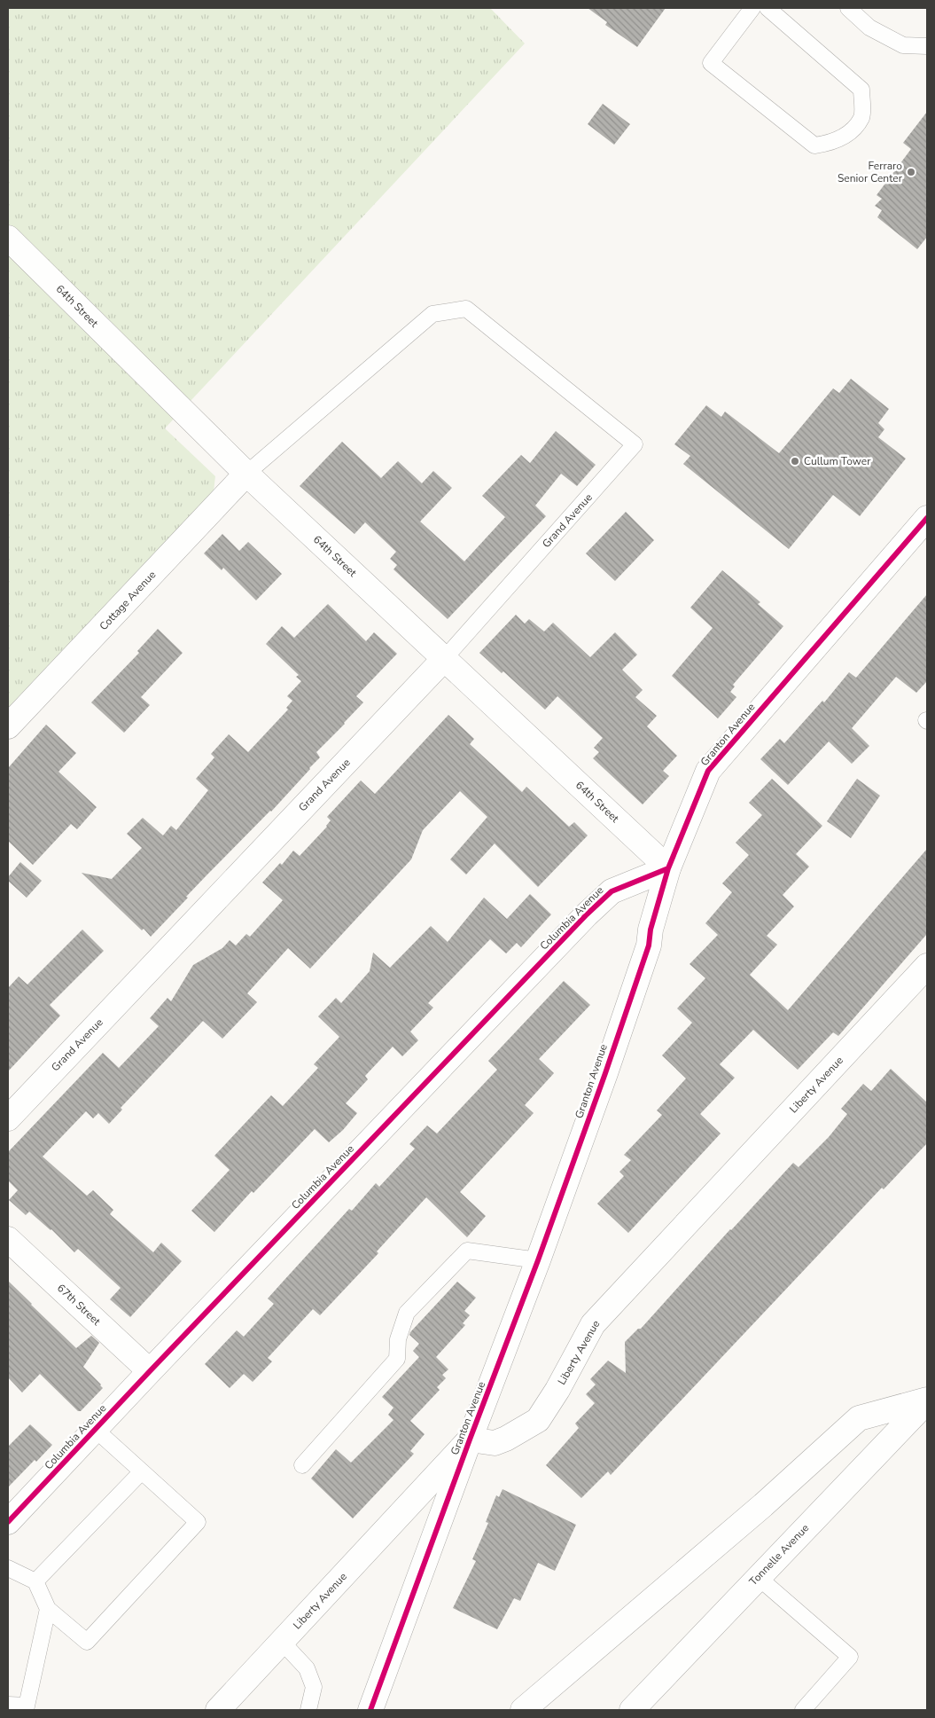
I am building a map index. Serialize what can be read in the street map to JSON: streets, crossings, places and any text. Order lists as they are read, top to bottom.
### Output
{
  "streets": {
    "street": [
      "64th Street",
      "Grand Avenue",
      "Cottage Avenue",
      "Granton Avenue",
      "Columbia Avenue",
      "Liberty Avenue",
      "67th Street",
      "Tonnelle Avenue"
    ]
  },
  "crossings": [
    ["64th Street", "Grand Avenue"],
    ["64th Street", "Cottage Avenue"],
    ["64th Street", "Granton Avenue"],
    ["64th Street", "Columbia Avenue"],
    ["Grand Avenue", "Cottage Avenue"],
    ["Granton Avenue", "Columbia Avenue"],
    ["Granton Avenue", "Liberty Avenue"],
    ["Columbia Avenue", "67th Street"]
  ],
  "places": ["Ferraro Senior Center", "Cullum Tower"]
}
